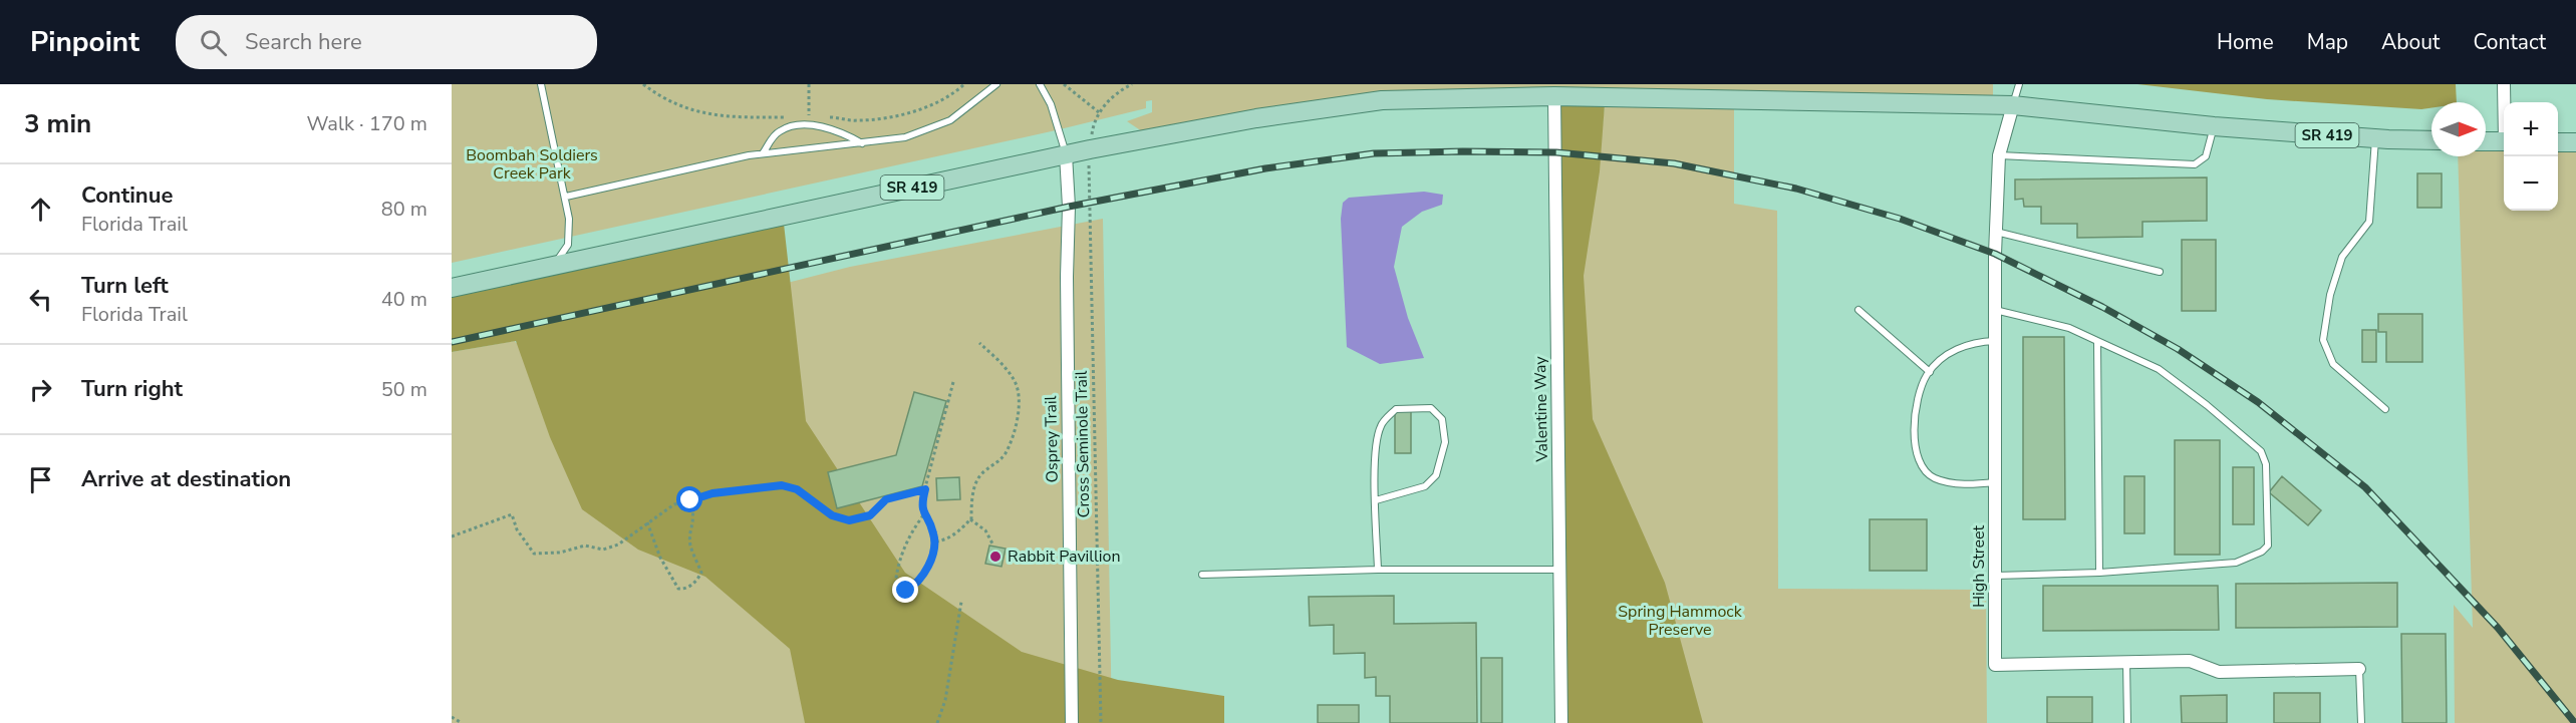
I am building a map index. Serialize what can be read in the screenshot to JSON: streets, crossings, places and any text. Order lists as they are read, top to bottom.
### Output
{
  "streets": {
    "main road": ["SR 419"],
    "street": ["Valentine Way", "Osprey Trail", "High Street"],
    "path": ["Cross Seminole Trail"]
  },
  "crossings": [
    ["SR 419", "Valentine Way"],
    ["SR 419", "Osprey Trail"],
    ["SR 419", "High Street"]
  ],
  "parks": ["Boombah Soldiers Creek Park", "Spring Hammock Preserve"],
  "places": ["Rabbit Pavillion"],
  "north": "right",
  "page": {
    "header": "Pinpoint",
    "search": "Search here",
    "nav": [
      "Home",
      "Map",
      "About",
      "Contact"
    ],
    "heading": ["3 min", "Walk · 170 m"],
    "map_buttons": ["+", "−"],
    "list": [
      ["Continue", "Florida Trail", "80 m"],
      ["Turn left", "Florida Trail", "40 m"],
      ["Turn right", "50 m"],
      "Arrive at destination"
    ]
  }
}
